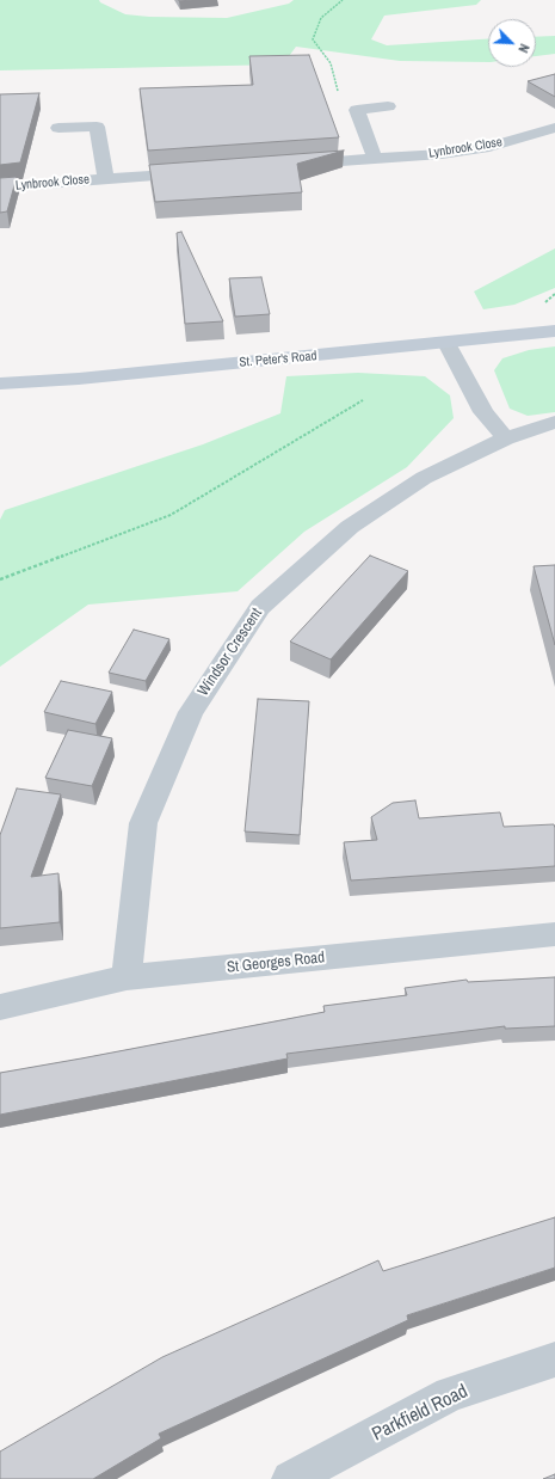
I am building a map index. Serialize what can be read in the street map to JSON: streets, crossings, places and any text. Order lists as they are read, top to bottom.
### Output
{
  "streets": {
    "street": [
      "Lynbrook Close",
      "St. Peter's Road",
      "Windsor Crescent",
      "St Georges Road",
      "Parkfield Road"
    ]
  },
  "crossings": [
    ["Windsor Crescent", "St Georges Road"]
  ],
  "north": "bottom right"
}
